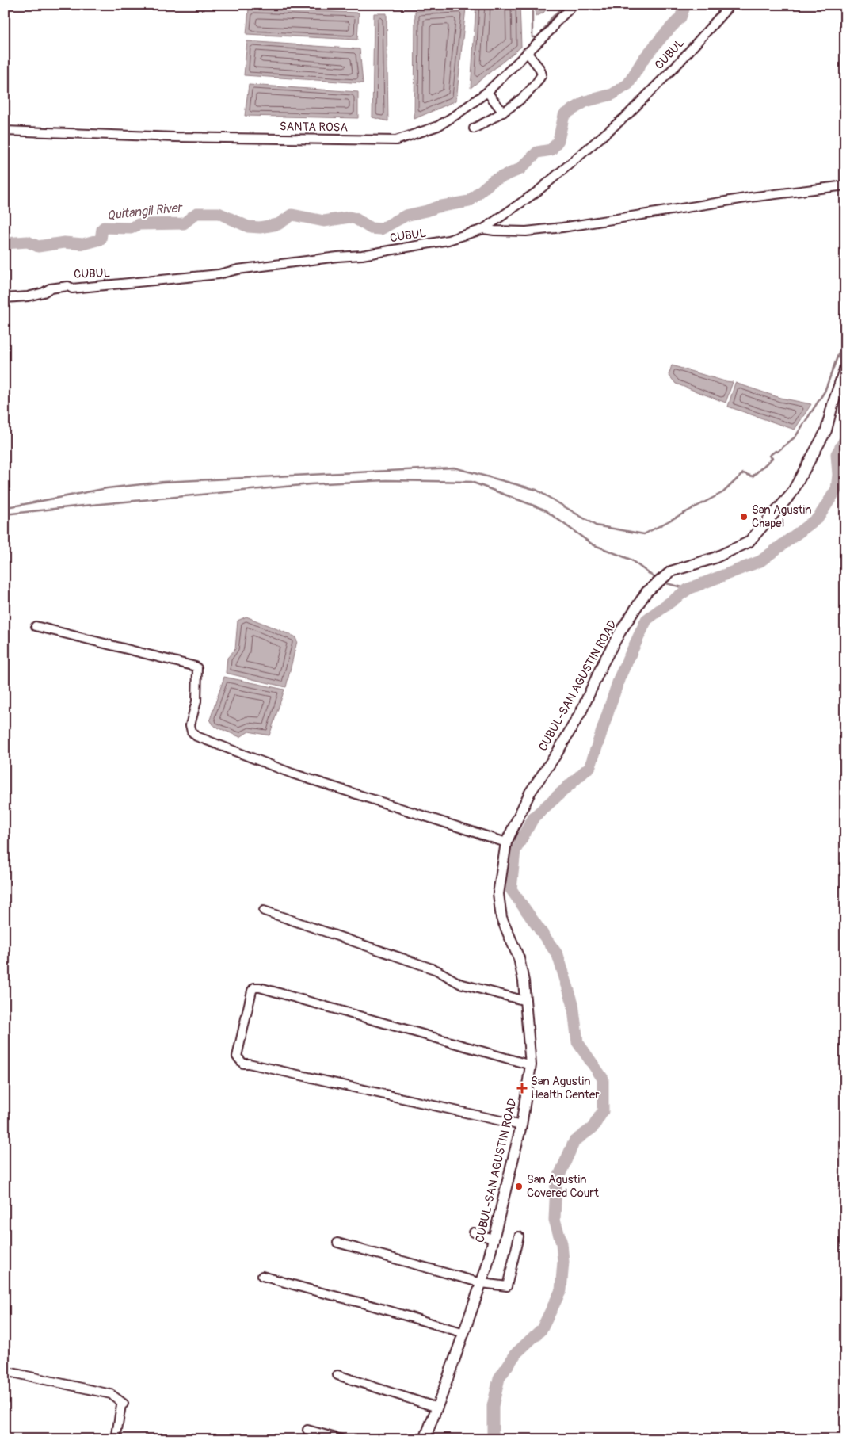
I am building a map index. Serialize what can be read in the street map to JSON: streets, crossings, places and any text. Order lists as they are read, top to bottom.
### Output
{
  "streets": {
    "street": ["CUBUL", "SANTA ROSA", "CUBUL-SAN AGUSTIN ROAD"]
  },
  "water": ["Quitangil River"],
  "places": {
    "other": ["San Agustin Chapel", "San Agustin Covered Court"],
    "health": ["San Agustin Health Center"]
  }
}
